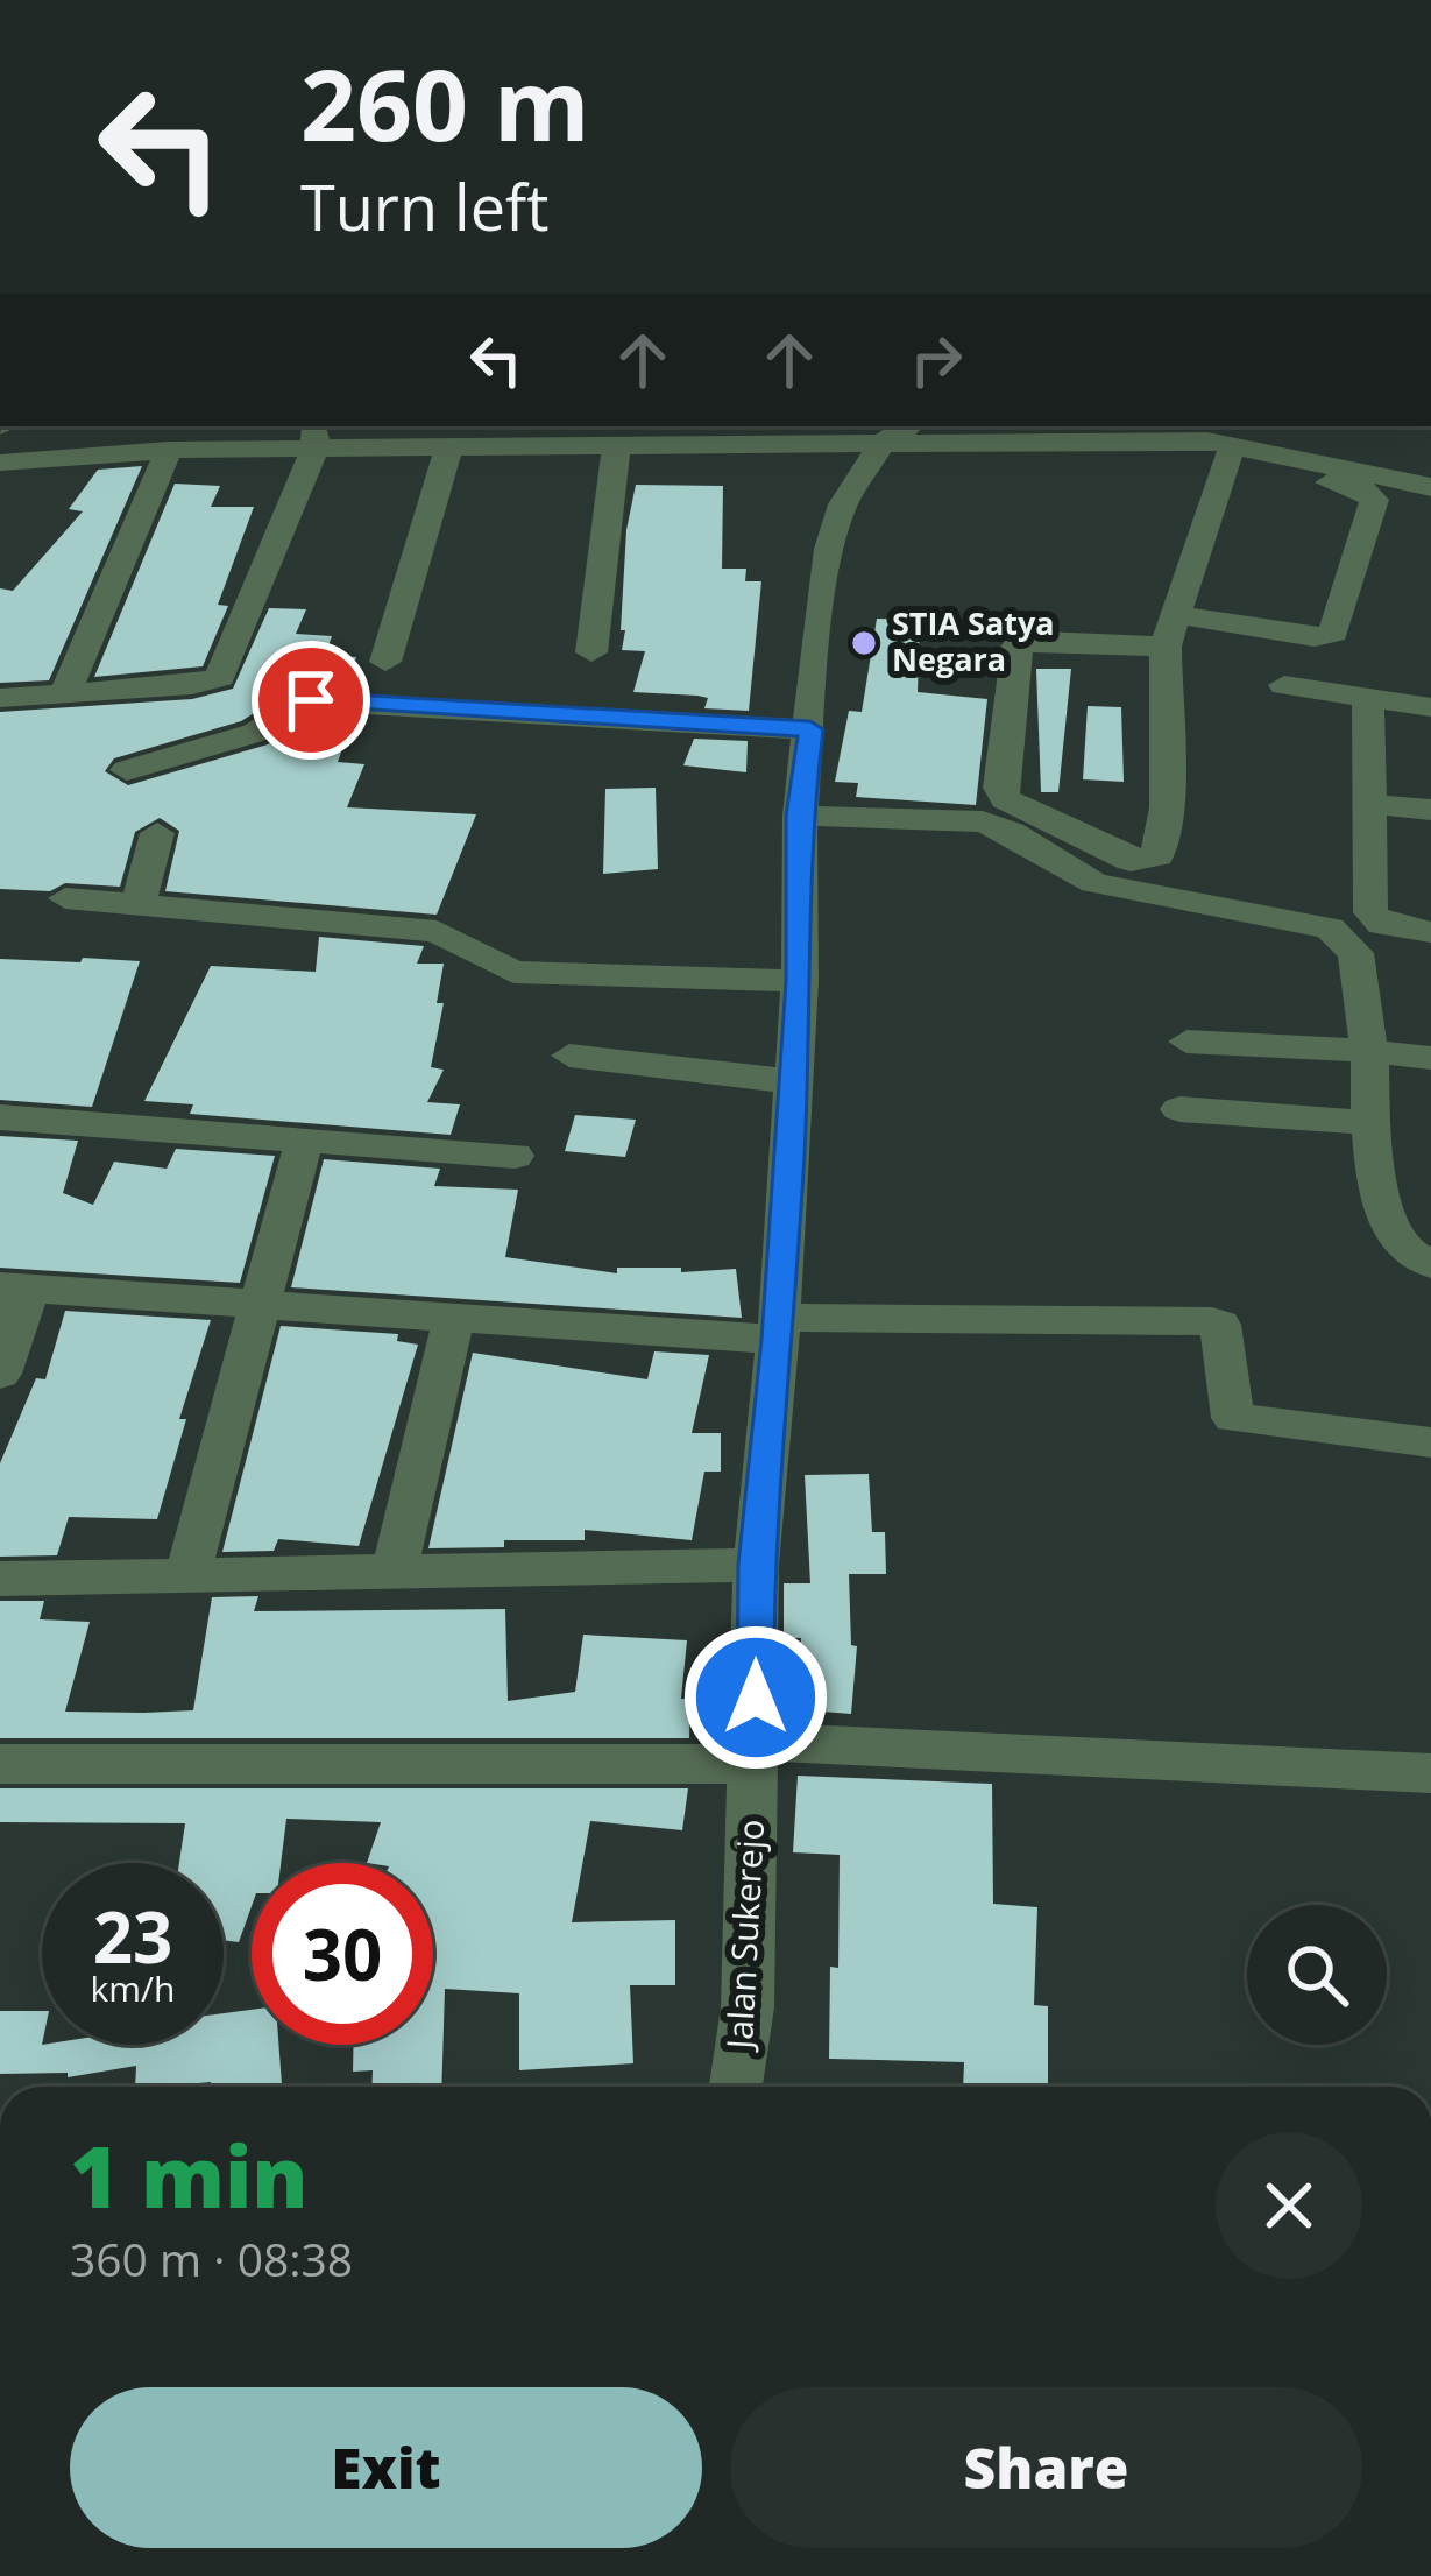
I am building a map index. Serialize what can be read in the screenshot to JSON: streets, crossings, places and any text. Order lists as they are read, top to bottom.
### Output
{
  "streets": {
    "street": ["Jalan Sukerejo"]
  },
  "places": ["STIA Satya Negara"],
  "page": {
    "turn": ["260 m", "Turn left"],
    "speed": "23 km/h",
    "limit": "30",
    "heading": ["1 min", "360 m · 08:38"],
    "buttons": ["Exit", "Share"]
  }
}
